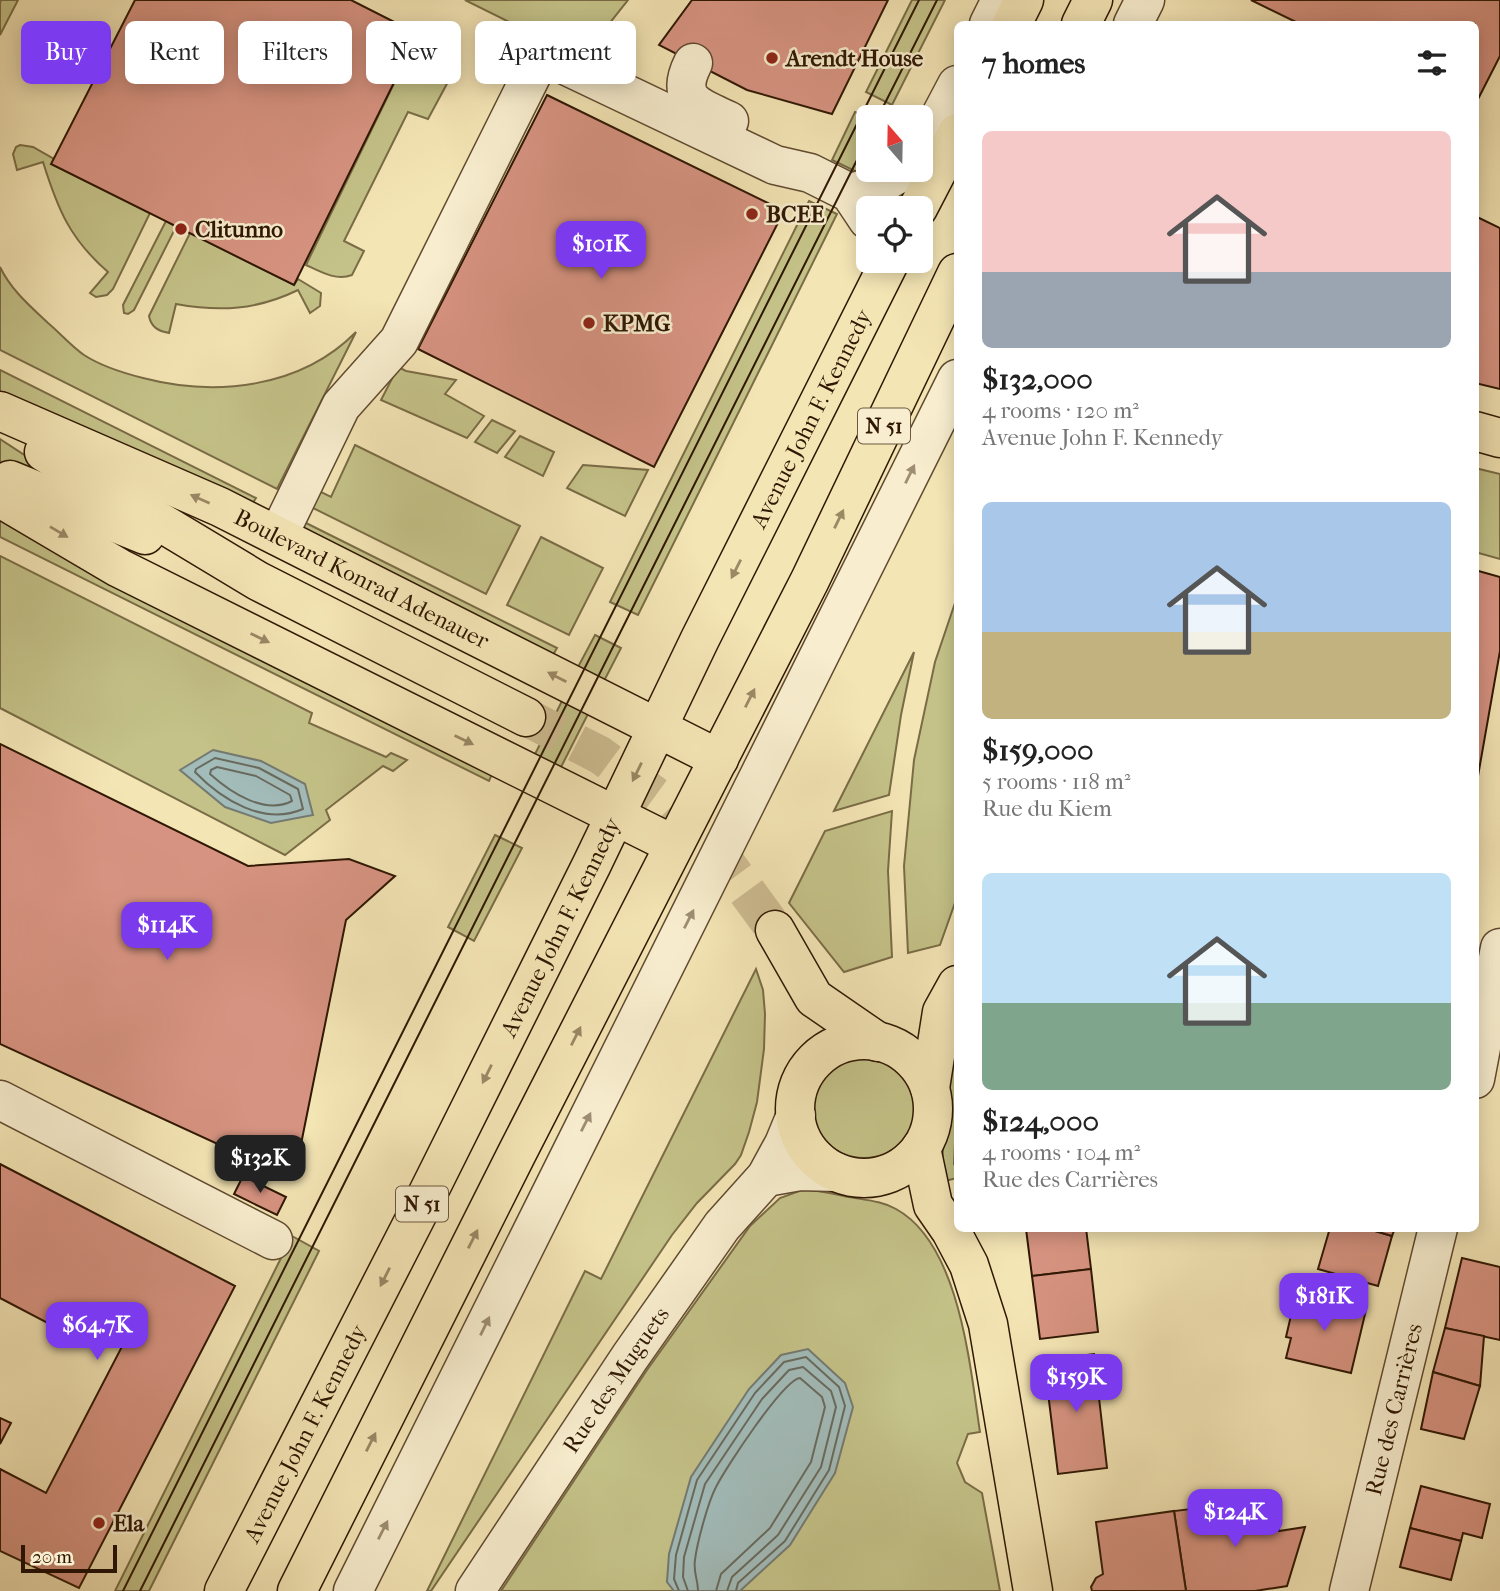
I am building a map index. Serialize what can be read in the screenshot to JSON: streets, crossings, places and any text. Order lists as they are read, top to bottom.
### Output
{
  "streets": {
    "main road": ["Avenue John F. Kennedy", "N 51", "Boulevard Konrad Adenauer"],
    "street": ["Rue des Muguets", "Rue des Carrières"]
  },
  "crossings": [
    ["Avenue John F. Kennedy", "Boulevard Konrad Adenauer"],
    ["N 51", "Boulevard Konrad Adenauer"]
  ],
  "places": [
    "Arendt House",
    "BCEE",
    "Clitunno",
    "KPMG",
    "Ela"
  ],
  "scale_bar": "20 m",
  "north": "top",
  "page": {
    "chip": [
      "Buy",
      "Rent",
      "Filters",
      "New",
      "Apartment"
    ],
    "heading": "7 homes",
    "list": [
      {
        "name": "$132,000",
        "note": "4 rooms · 120 m² · Avenue John F. Kennedy"
      },
      {
        "name": "$159,000",
        "note": "5 rooms · 118 m² · Rue du Kiem"
      },
      {
        "name": "$124,000",
        "note": "4 rooms · 104 m² · Rue des Carrières"
      }
    ],
    "price": [
      "$101K",
      "$114K",
      "$132K",
      "$181K",
      "$64.7K",
      "$159K",
      "$124K"
    ],
    "scale": "20 m"
  }
}
